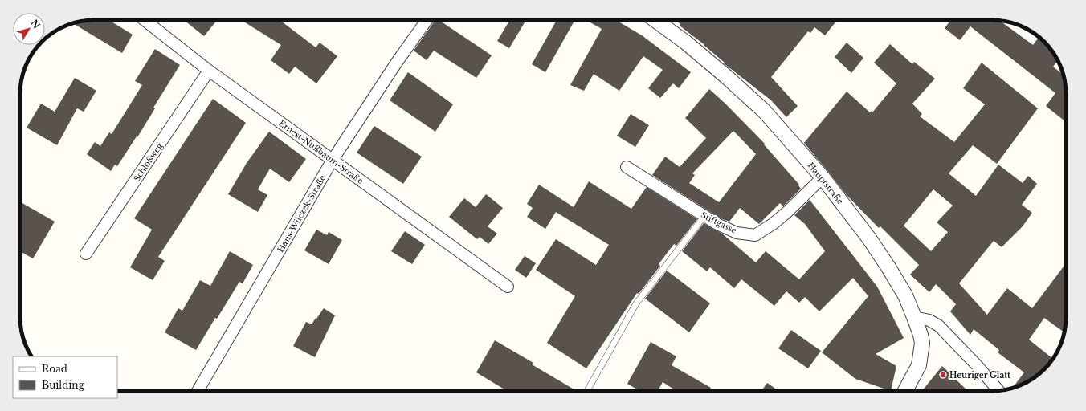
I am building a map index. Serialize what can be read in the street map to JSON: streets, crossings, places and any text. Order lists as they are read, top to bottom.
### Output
{
  "streets": {
    "street": [
      "Ernest-Nußbaum-Straße",
      "Schloßweg",
      "Hauptstraße",
      "Hans-Wilczek-Straße",
      "Stiftgasse"
    ]
  },
  "crossings": [
    ["Ernest-Nußbaum-Straße", "Schloßweg"],
    ["Ernest-Nußbaum-Straße", "Hans-Wilczek-Straße"],
    ["Hauptstraße", "Stiftgasse"]
  ],
  "places": ["Heuriger Glatt"],
  "legend": ["Road", "Building"],
  "north": "top right"
}
